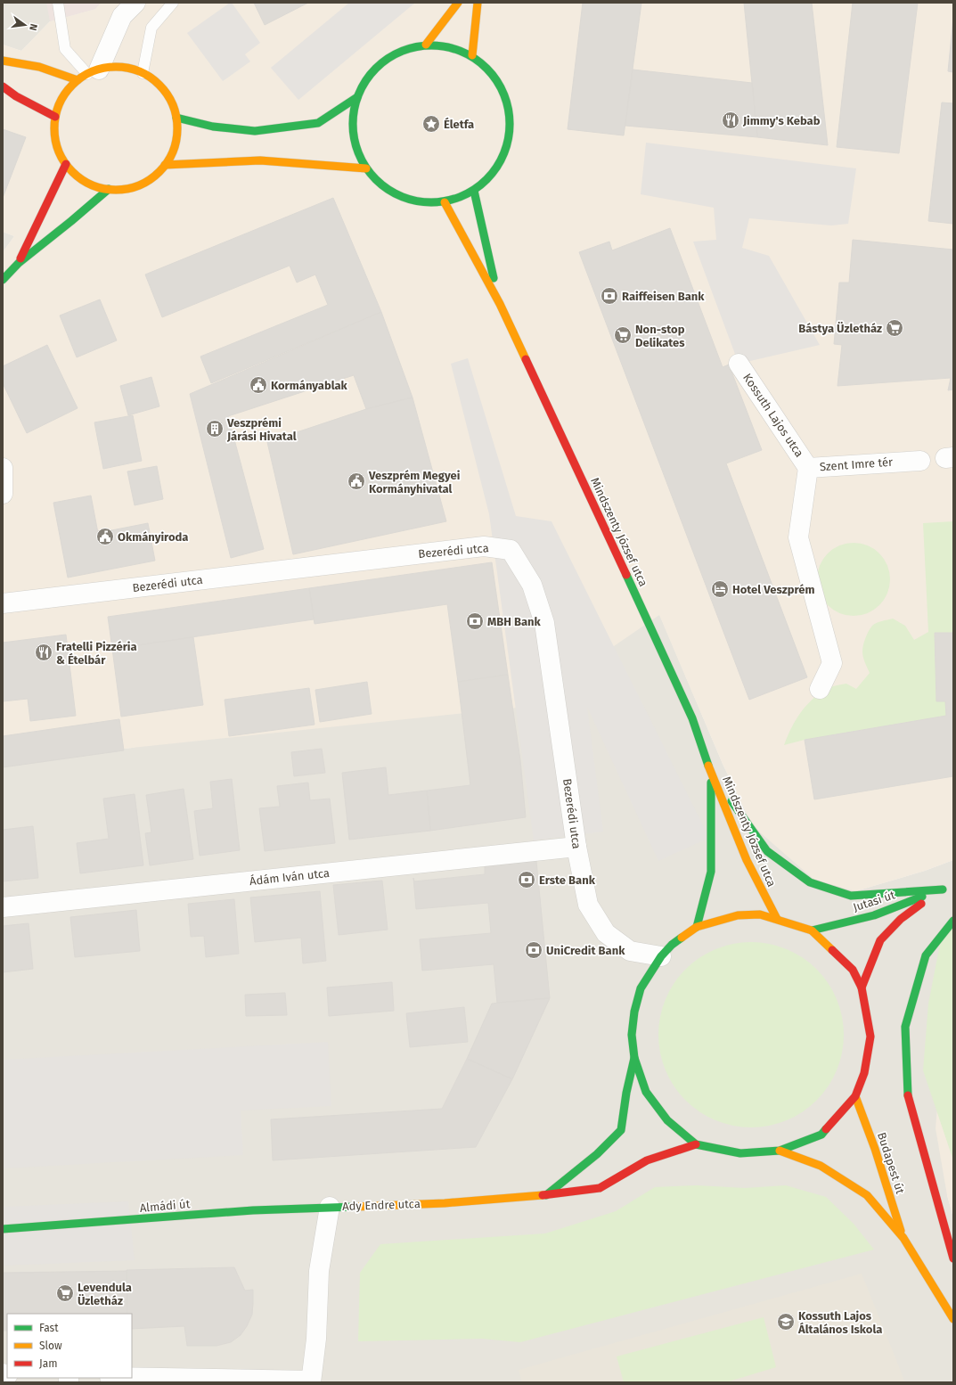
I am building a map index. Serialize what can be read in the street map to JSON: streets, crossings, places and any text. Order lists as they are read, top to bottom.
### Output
{
  "streets": {
    "main road": [
      "Mindszenty József utca",
      "Jutasi út",
      "Budapest út",
      "Ady Endre utca",
      "Almádi út"
    ],
    "street": [
      "Kossuth Lajos utca",
      "Szent Imre tér",
      "Bezerédi utca",
      "Ádám Iván utca"
    ]
  },
  "crossings": [
    ["Kossuth Lajos utca", "Szent Imre tér"],
    ["Mindszenty József utca", "Budapest út"],
    ["Bezerédi utca", "Ádám Iván utca"],
    ["Bezerédi utca", "Budapest út"],
    ["Jutasi út", "Budapest út"],
    ["Budapest út", "Ady Endre utca"],
    ["Ady Endre utca", "Almádi út"]
  ],
  "places": {
    "restaurant": ["Jimmy's Kebab", "Fratelli Pizzéria & Ételbár"],
    "place": ["Életfa"],
    "bank": [
      "Raiffeisen Bank",
      "MBH Bank",
      "Erste Bank",
      "UniCredit Bank"
    ],
    "supermarket": ["Bástya Üzletház", "Non-stop Delikates", "Levendula Üzletház"],
    "public building": ["Kormányablak", "Veszprém Megyei Kormányhivatal", "Okmányiroda"],
    "building": ["Veszprémi Járási Hivatal"],
    "hotel": ["Hotel Veszprém"],
    "school or university": ["Kossuth Lajos Általános Iskola"]
  },
  "legend": ["Fast", "Slow", "Jam"],
  "north": "right"
}
